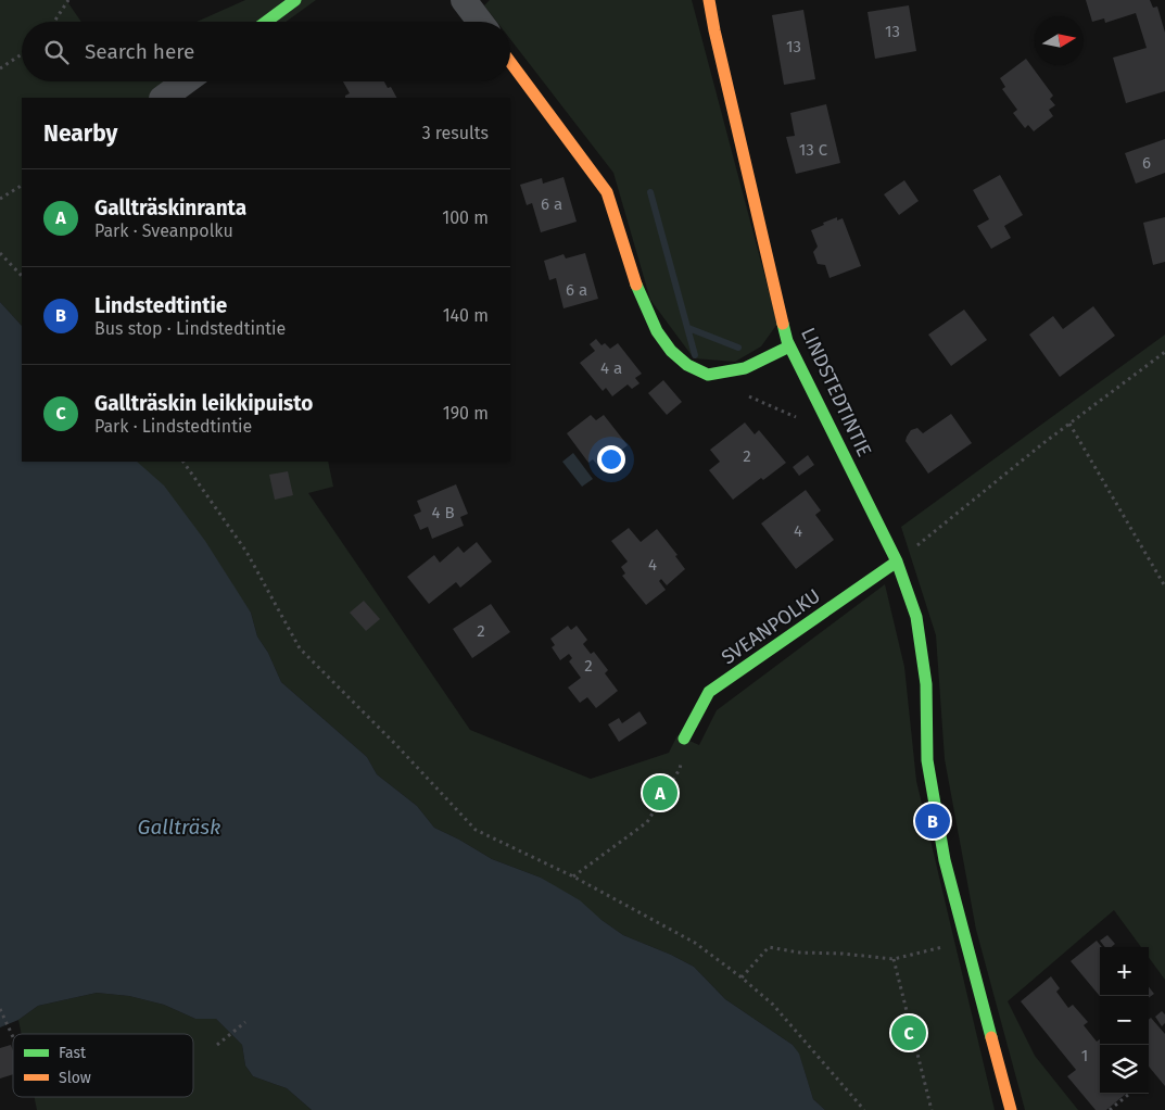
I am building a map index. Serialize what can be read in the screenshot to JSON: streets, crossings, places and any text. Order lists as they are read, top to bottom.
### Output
{
  "streets": {
    "street": ["LINDSTEDTINTIE", "SVEANPOLKU"]
  },
  "crossings": [
    ["LINDSTEDTINTIE", "SVEANPOLKU"]
  ],
  "water": ["Gallträsk"],
  "house_numbers": [
    "13",
    "13",
    "13 C",
    "6",
    "6 a",
    "6 a",
    "4 a",
    "2",
    "4 B",
    "4",
    "4",
    "2",
    "2",
    "1"
  ],
  "legend": ["Fast", "Slow"],
  "north": "right",
  "page": {
    "search": "Search here",
    "heading": ["Nearby", "3 results"],
    "list": [
      {
        "mark": "A",
        "name": "Gallträskinranta",
        "note": "Park · Sveanpolku",
        "value": "100 m"
      },
      {
        "mark": "B",
        "name": "Lindstedtintie",
        "note": "Bus stop · Lindstedtintie",
        "value": "140 m"
      },
      {
        "mark": "C",
        "name": "Gallträskin leikkipuisto",
        "note": "Park · Lindstedtintie",
        "value": "190 m"
      }
    ],
    "pins": ["A", "B", "C"],
    "map_buttons": ["+", "−"]
  }
}
